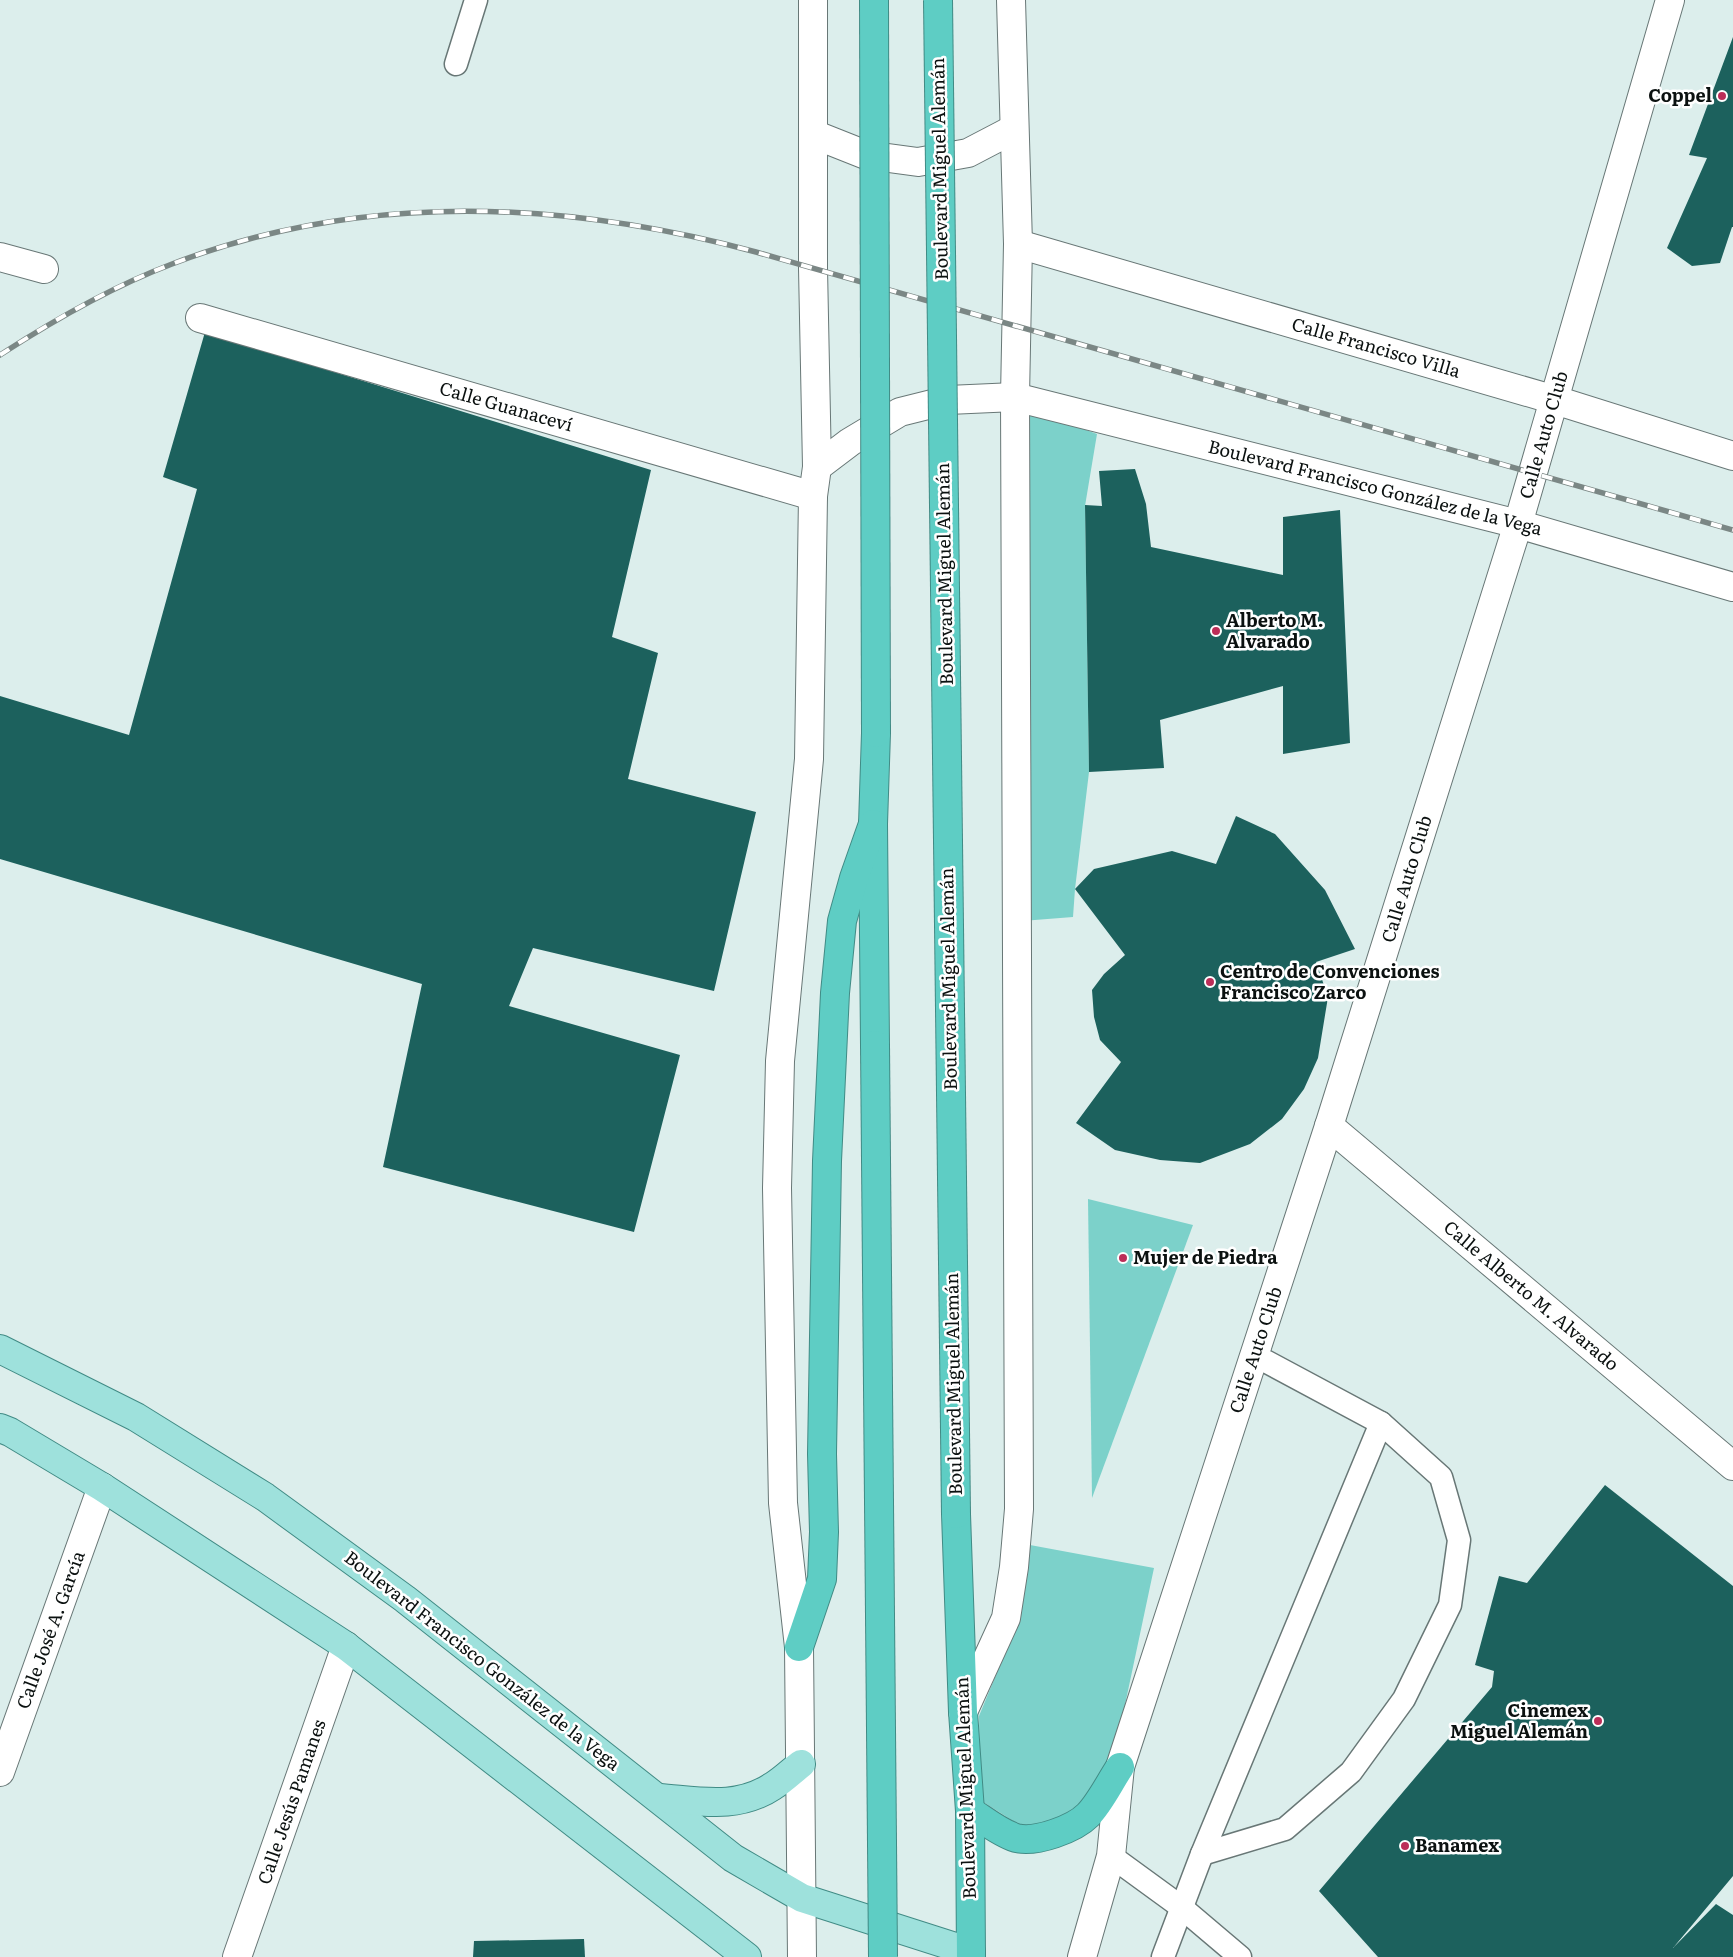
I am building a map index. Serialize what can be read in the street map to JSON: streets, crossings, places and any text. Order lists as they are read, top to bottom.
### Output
{
  "streets": {
    "highway": ["Boulevard Miguel Alemán"],
    "main road": ["Boulevard Francisco González de la Vega"],
    "street": [
      "Calle Francisco Villa",
      "Calle Guanaceví",
      "Calle Auto Club",
      "Calle Alberto M. Alvarado",
      "Calle José A. García",
      "Calle Jesús Pamanes"
    ]
  },
  "crossings": [
    ["Boulevard Miguel Alemán", "Boulevard Francisco González de la Vega"],
    ["Calle Francisco Villa", "Calle Auto Club"],
    ["Calle Auto Club", "Boulevard Francisco González de la Vega"],
    ["Calle Auto Club", "Calle Alberto M. Alvarado"]
  ],
  "places": [
    "Coppel",
    "Alberto M. Alvarado",
    "Centro de Convenciones Francisco Zarco",
    "Mujer de Piedra",
    "Cinemex Miguel Alemán",
    "Banamex"
  ]
}
